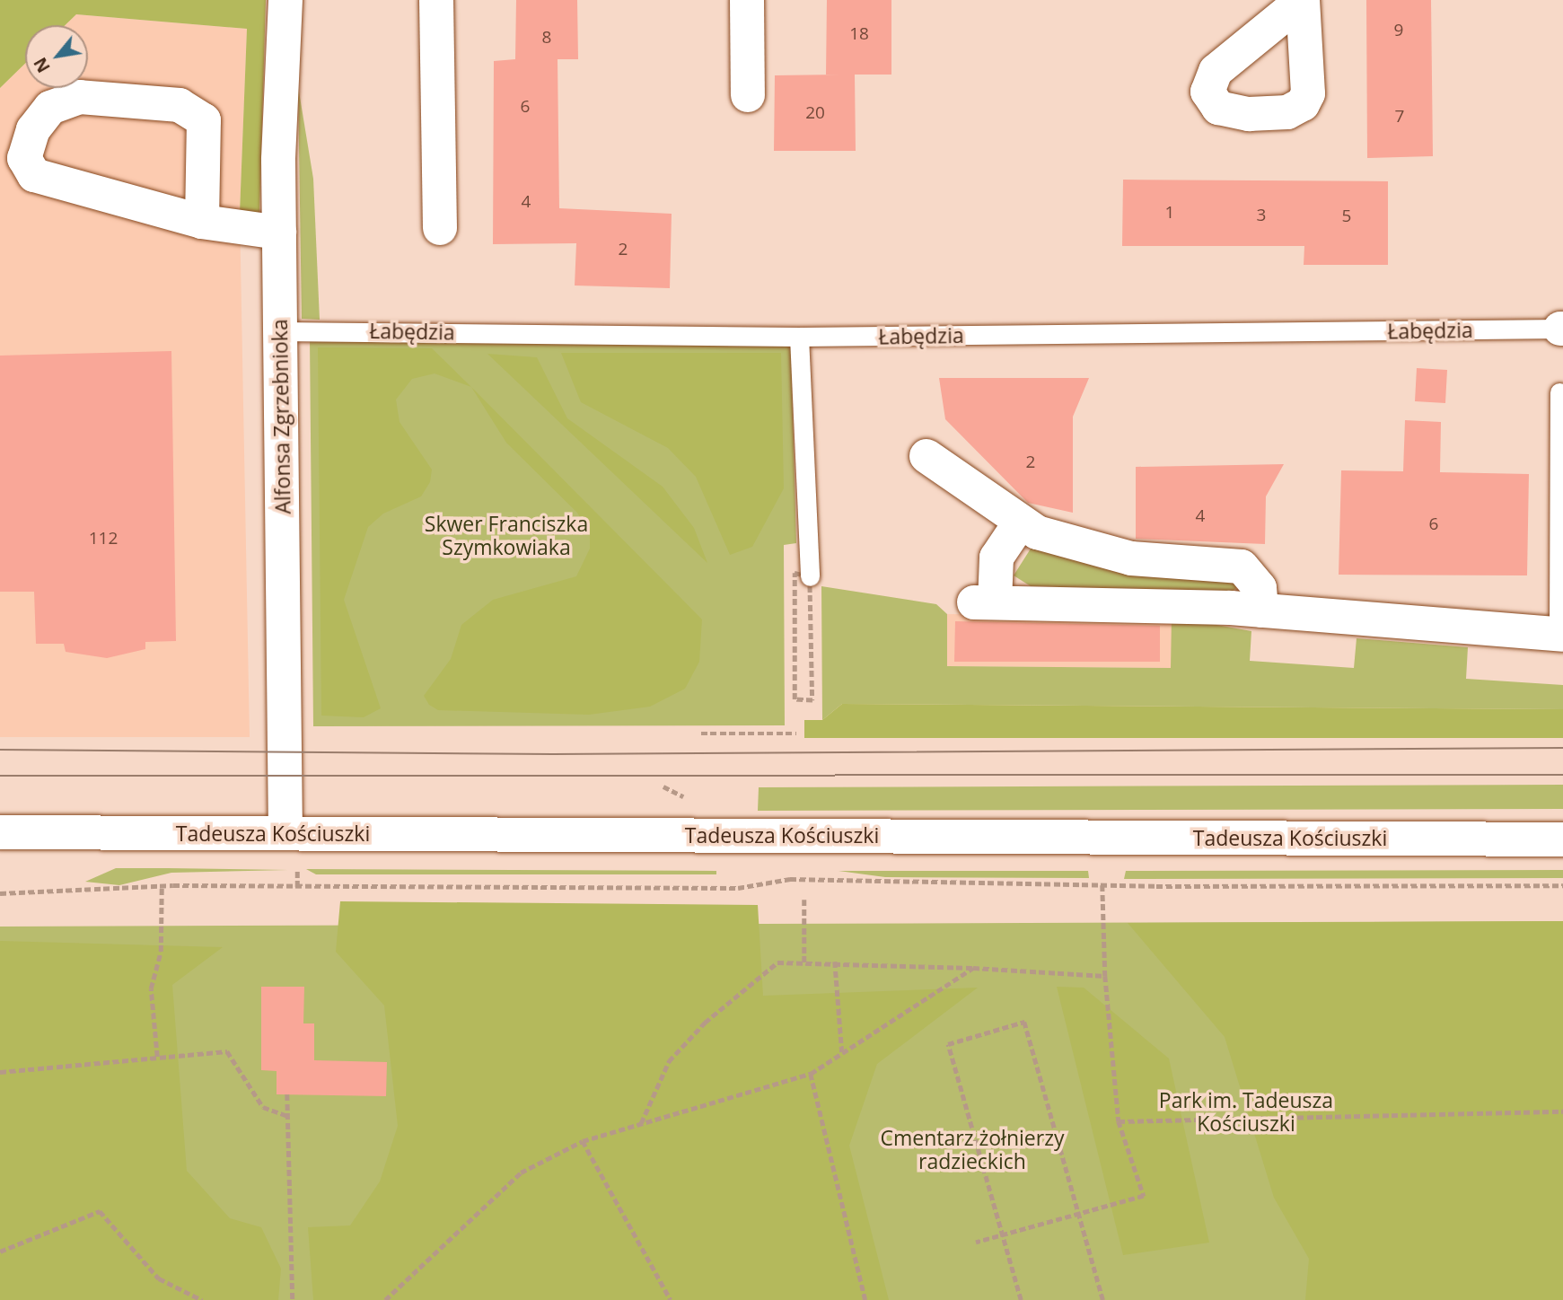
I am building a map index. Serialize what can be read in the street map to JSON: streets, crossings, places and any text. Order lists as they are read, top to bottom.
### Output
{
  "streets": {
    "street": ["Alfonsa Zgrzebnioka", "Tadeusza Kościuszki"],
    "lane": ["Łabędzia"]
  },
  "crossings": [
    ["Łabędzia", "Alfonsa Zgrzebnioka"],
    ["Alfonsa Zgrzebnioka", "Tadeusza Kościuszki"]
  ],
  "parks": ["Skwer Franciszka Szymkowiaka", "Park im. Tadeusza Kościuszki", "Cmentarz żołnierzy radzieckich"],
  "house_numbers": [
    "9",
    "18",
    "8",
    "6",
    "20",
    "7",
    "4",
    "1",
    "3",
    "5",
    "2",
    "2",
    "4",
    "6",
    "112"
  ],
  "north": "bottom left"
}
